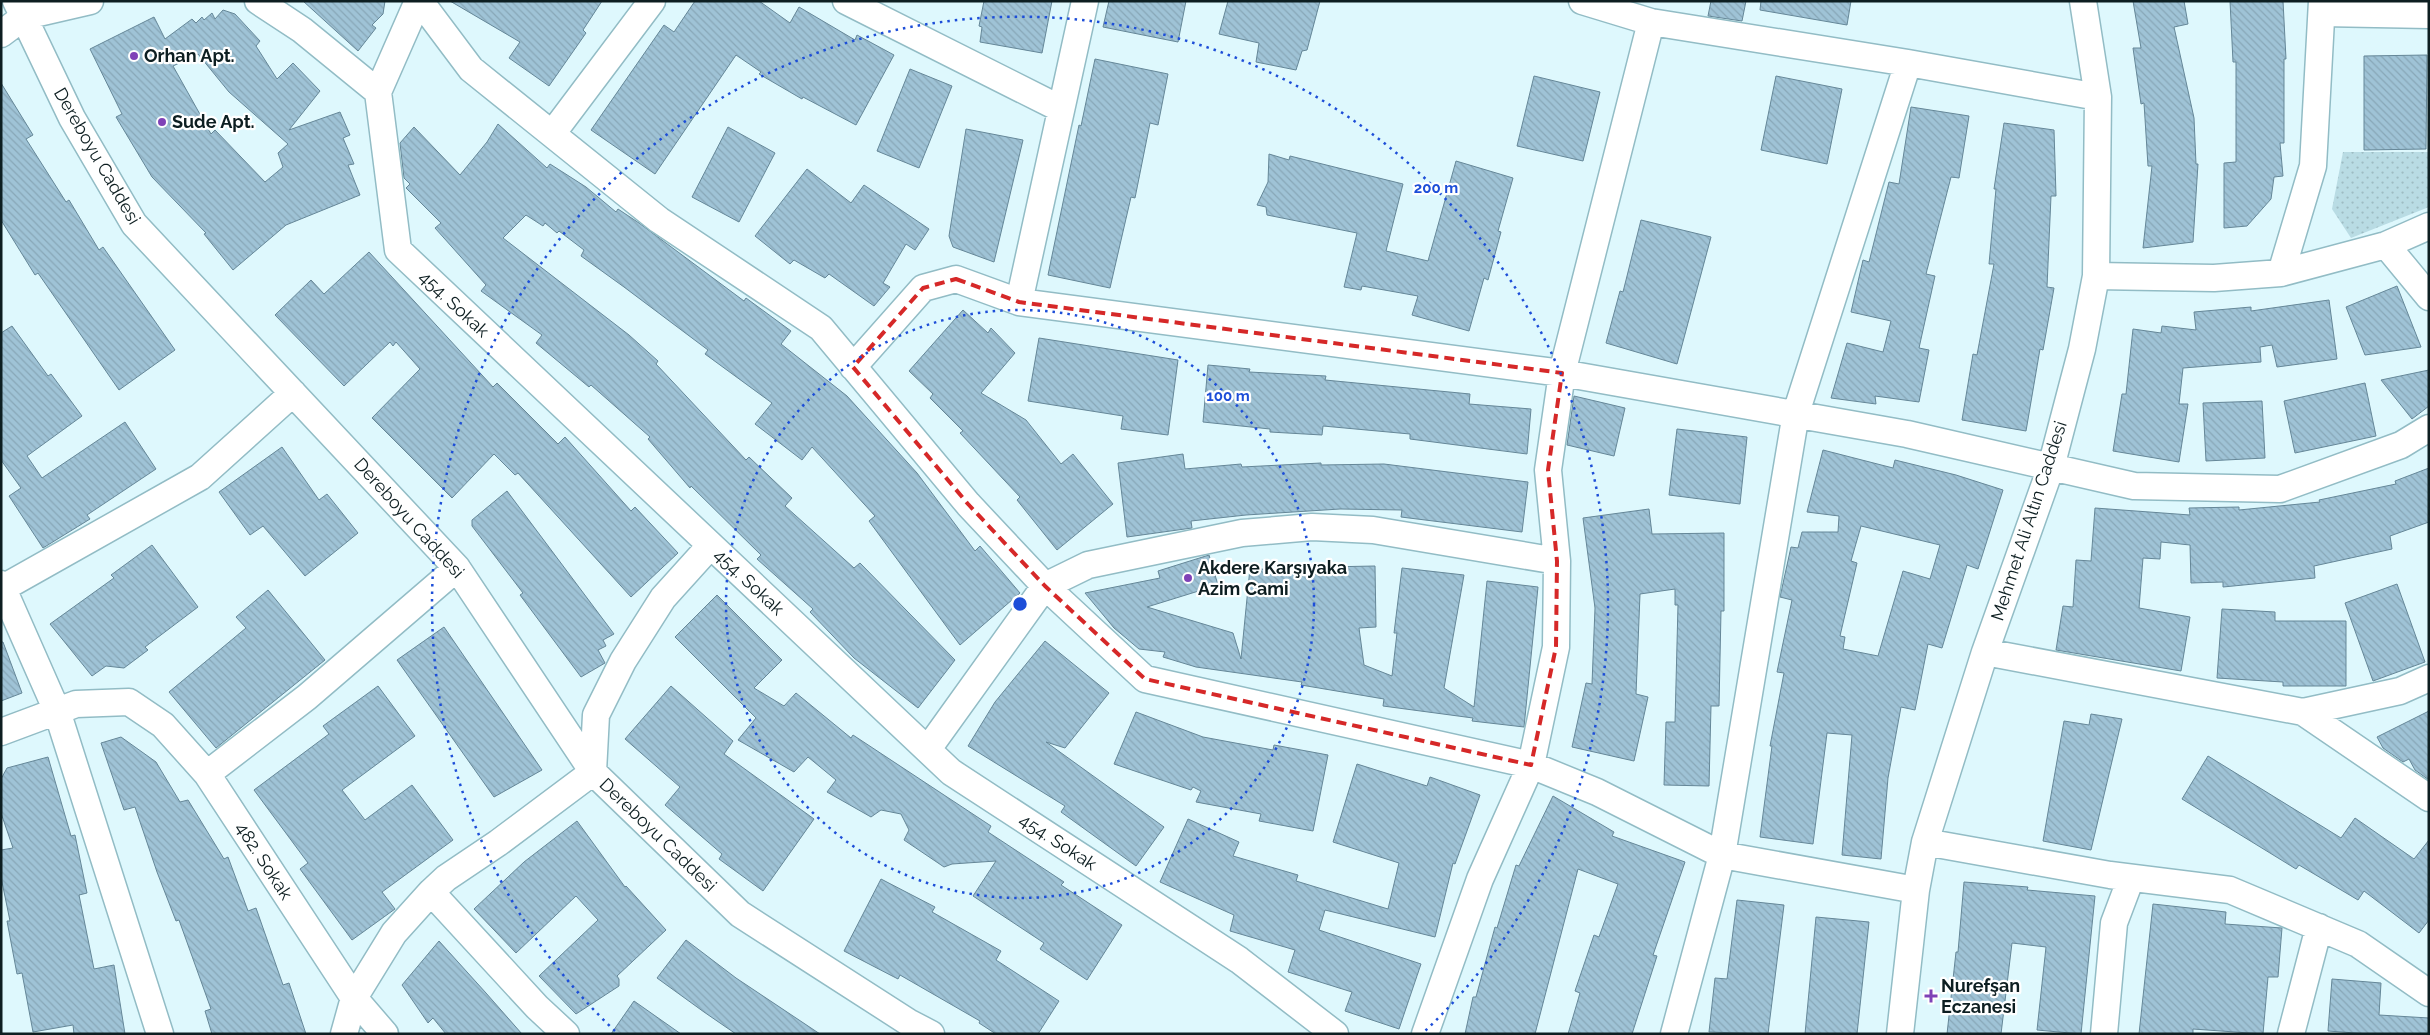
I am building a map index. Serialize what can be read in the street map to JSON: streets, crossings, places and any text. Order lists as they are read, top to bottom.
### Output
{
  "streets": {
    "street": [
      "Dereboyu Caddesi",
      "454. Sokak",
      "Mehmet Ali Altın Caddesi",
      "482. Sokak"
    ]
  },
  "places": {
    "other": ["Orhan Apt.", "Sude Apt.", "Akdere Karşıyaka Azim Cami"],
    "health": ["Nurefşan Eczanesi"]
  },
  "rings": ["200 m", "100 m"]
}
